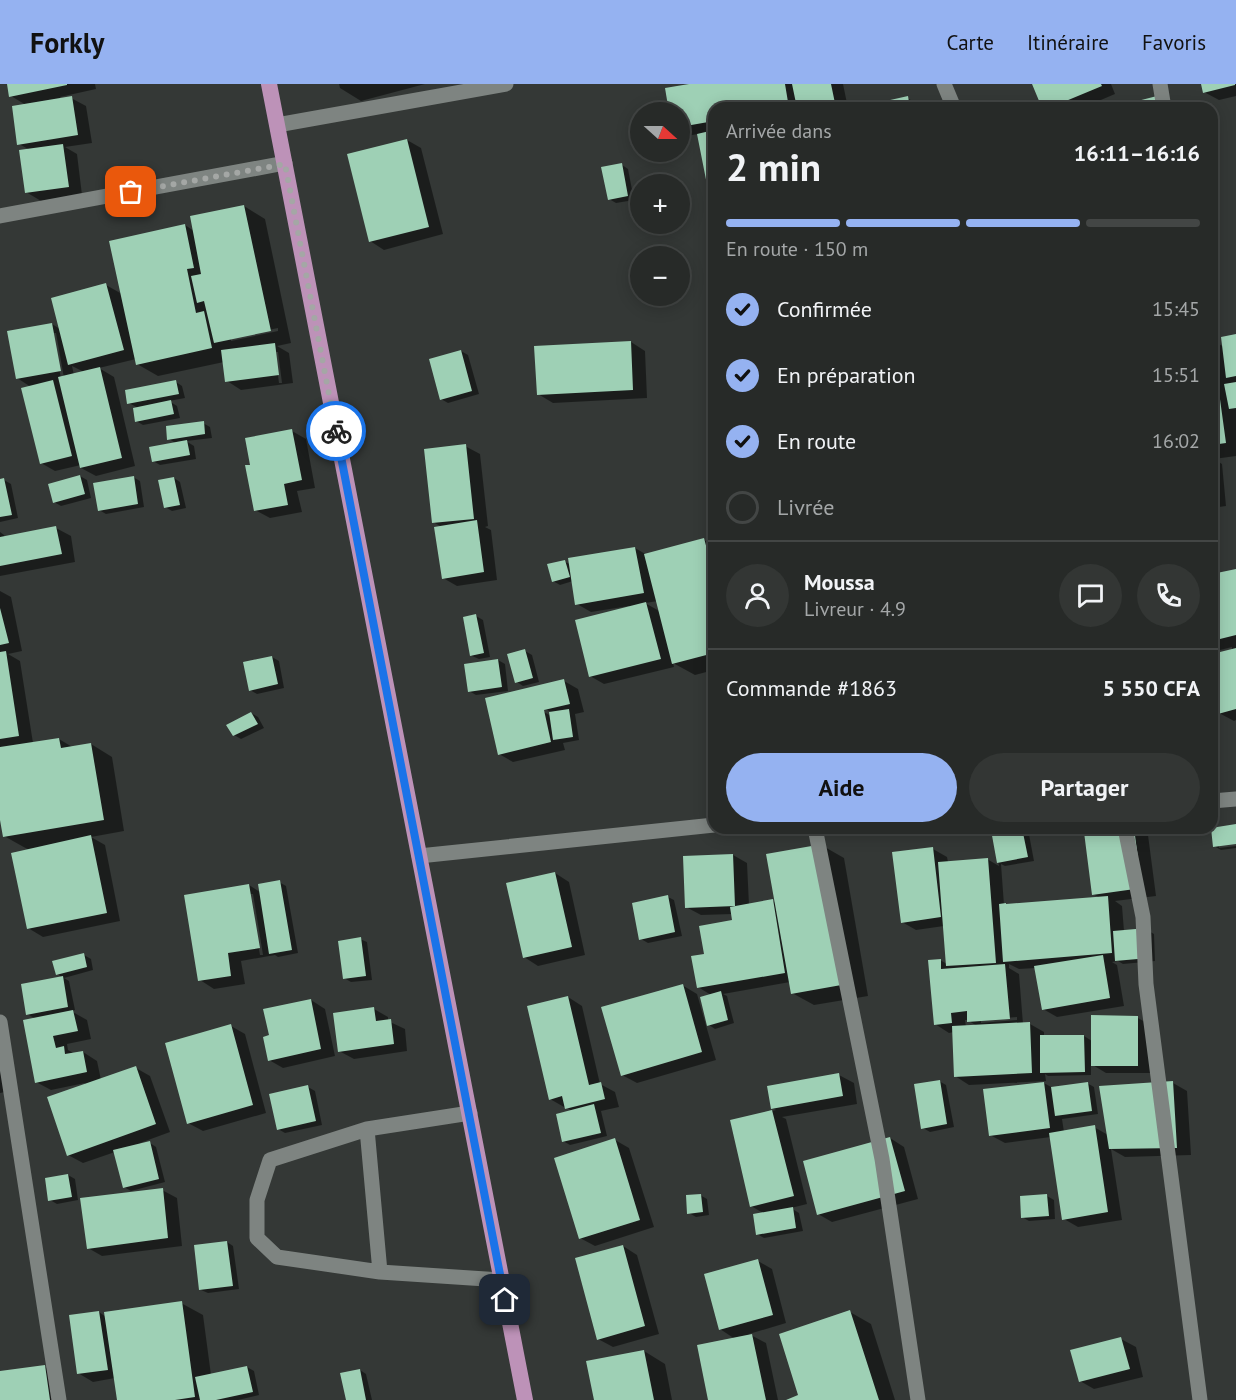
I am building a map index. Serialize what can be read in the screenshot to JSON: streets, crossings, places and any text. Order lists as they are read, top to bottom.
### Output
{
  "north": "right",
  "page": {
    "header": "Forkly",
    "nav": ["Carte", "Itinéraire", "Favoris"],
    "map_buttons": ["+", "−"],
    "heading": ["2 min", "Arrivée dans", "16:11–16:16"],
    "panel": [
      "Moussa",
      "Livreur · 4.9",
      "Commande #1863",
      "5 550 CFA"
    ],
    "bar": "En route · 150 m",
    "list": [
      ["Confirmée", "15:45"],
      ["En préparation", "15:51"],
      ["En route", "16:02"],
      "Livrée"
    ],
    "buttons": ["Aide", "Partager"]
  }
}
